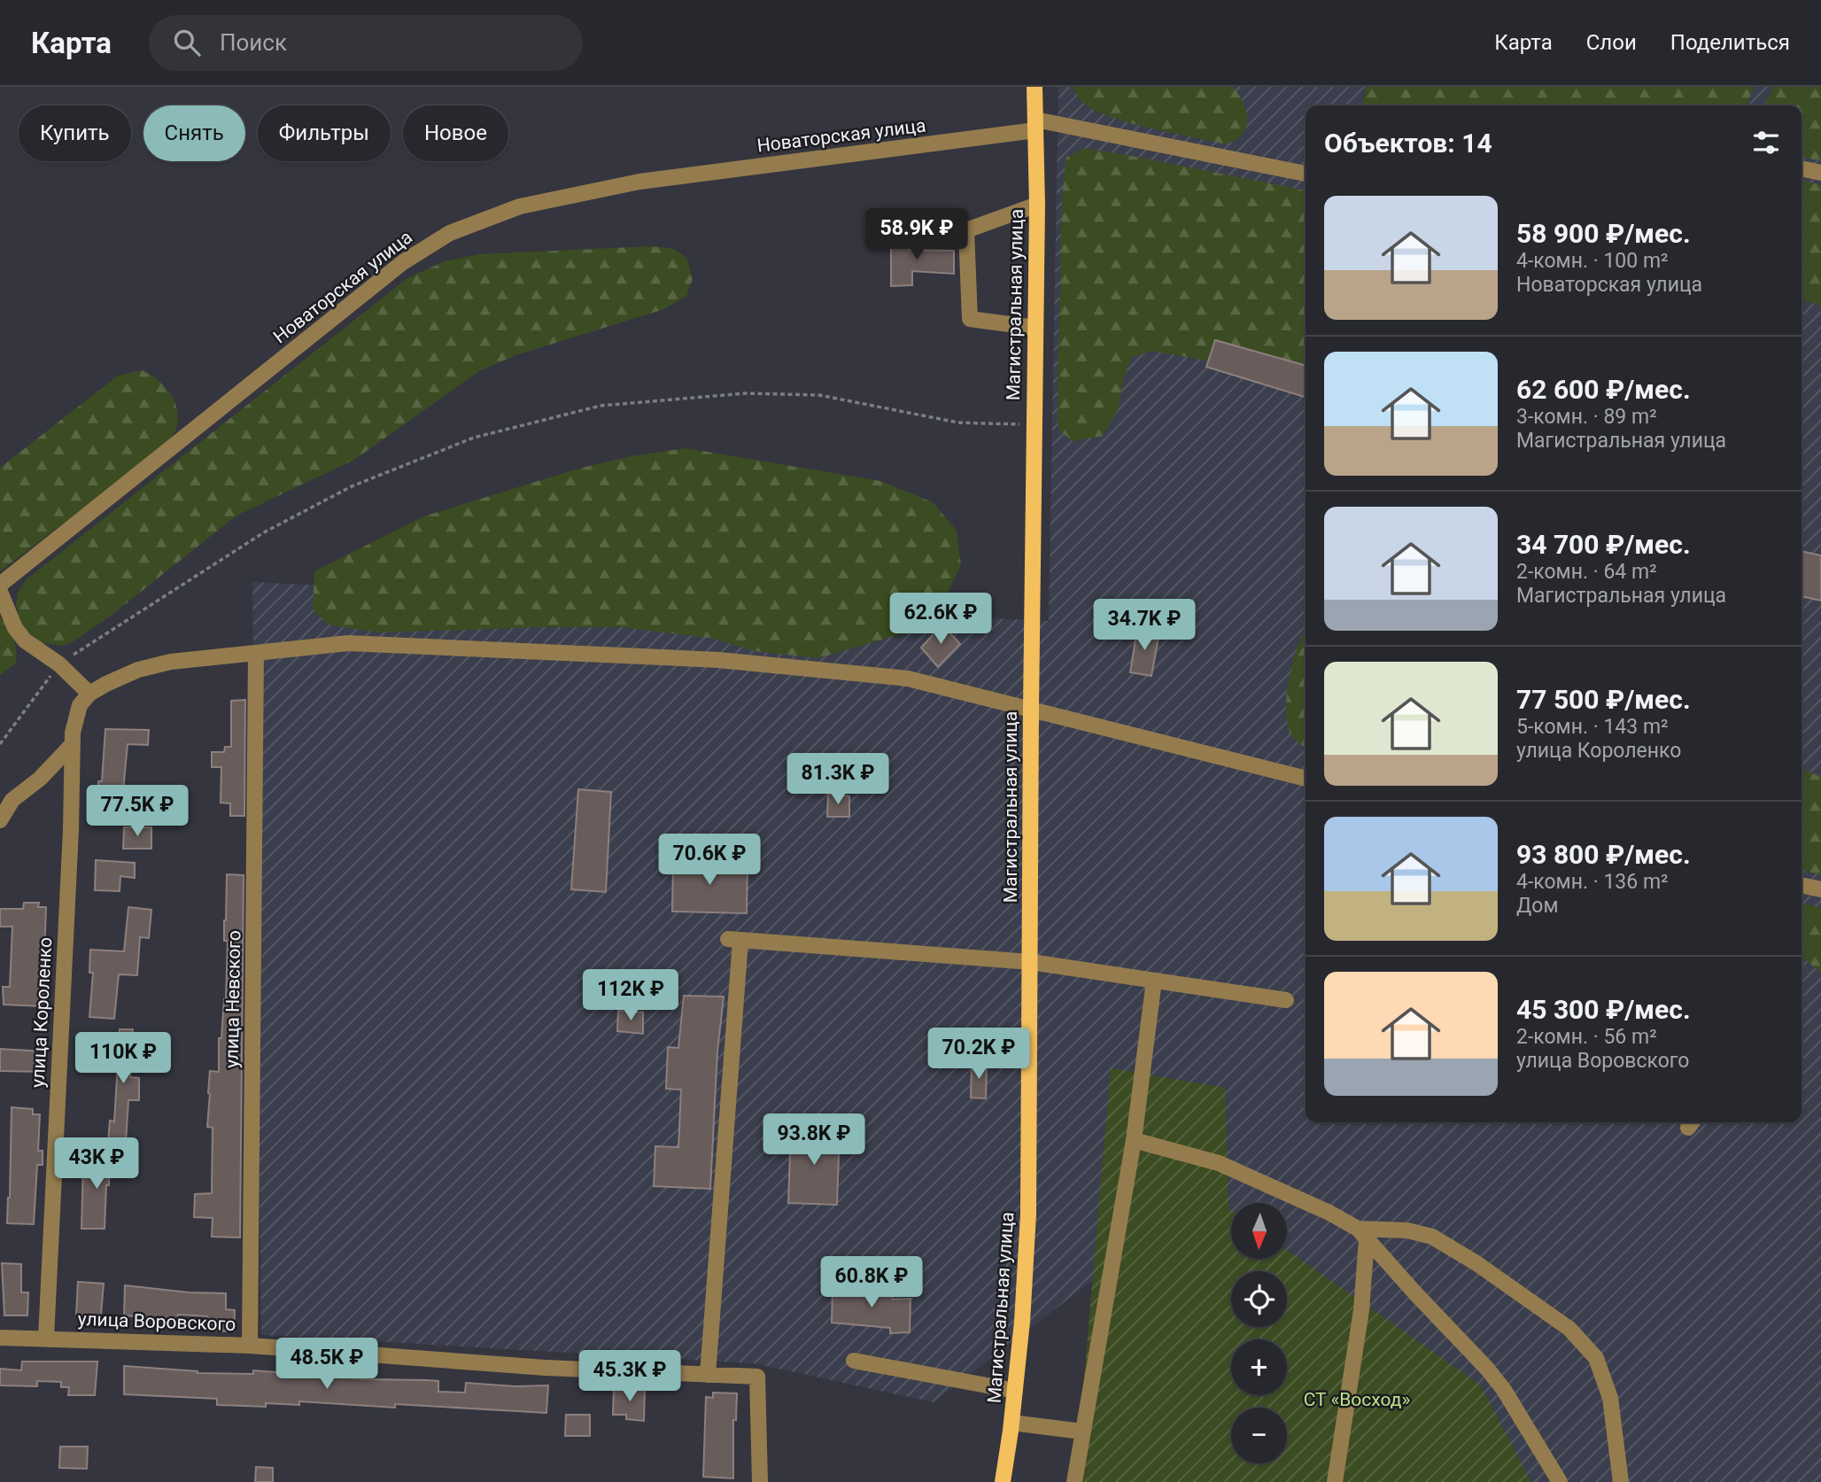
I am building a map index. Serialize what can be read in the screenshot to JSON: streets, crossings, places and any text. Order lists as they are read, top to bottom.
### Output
{
  "streets": {
    "main road": ["Магистральная улица"],
    "street": [
      "Новаторская улица",
      "улица Невского",
      "улица Короленко",
      "улица Воровского"
    ]
  },
  "crossings": [
    ["Новаторская улица", "Магистральная улица"],
    ["улица Невского", "улица Воровского"],
    ["улица Короленко", "улица Воровского"]
  ],
  "parks": ["СТ «Восход»"],
  "north": "bottom",
  "page": {
    "header": "Карта",
    "search": "Поиск",
    "nav": ["Карта", "Слои", "Поделиться"],
    "chip": [
      "Купить",
      "Снять",
      "Фильтры",
      "Новое"
    ],
    "heading": "Объектов: 14",
    "list": [
      {
        "name": "58 900 ₽/мес.",
        "note": "4-комн. · 100 m² · Новаторская улица"
      },
      {
        "name": "62 600 ₽/мес.",
        "note": "3-комн. · 89 m² · Магистральная улица"
      },
      {
        "name": "34 700 ₽/мес.",
        "note": "2-комн. · 64 m² · Магистральная улица"
      },
      {
        "name": "77 500 ₽/мес.",
        "note": "5-комн. · 143 m² · улица Короленко"
      },
      {
        "name": "93 800 ₽/мес.",
        "note": "4-комн. · 136 m² · Дом"
      },
      {
        "name": "45 300 ₽/мес.",
        "note": "2-комн. · 56 m² · улица Воровского"
      }
    ],
    "price": [
      "58.9K ₽",
      "62.6K ₽",
      "34.7K ₽",
      "81.3K ₽",
      "77.5K ₽",
      "70.6K ₽",
      "112K ₽",
      "70.2K ₽",
      "110K ₽",
      "93.8K ₽",
      "43K ₽",
      "60.8K ₽",
      "48.5K ₽",
      "45.3K ₽"
    ],
    "map_buttons": ["+", "−"]
  }
}
